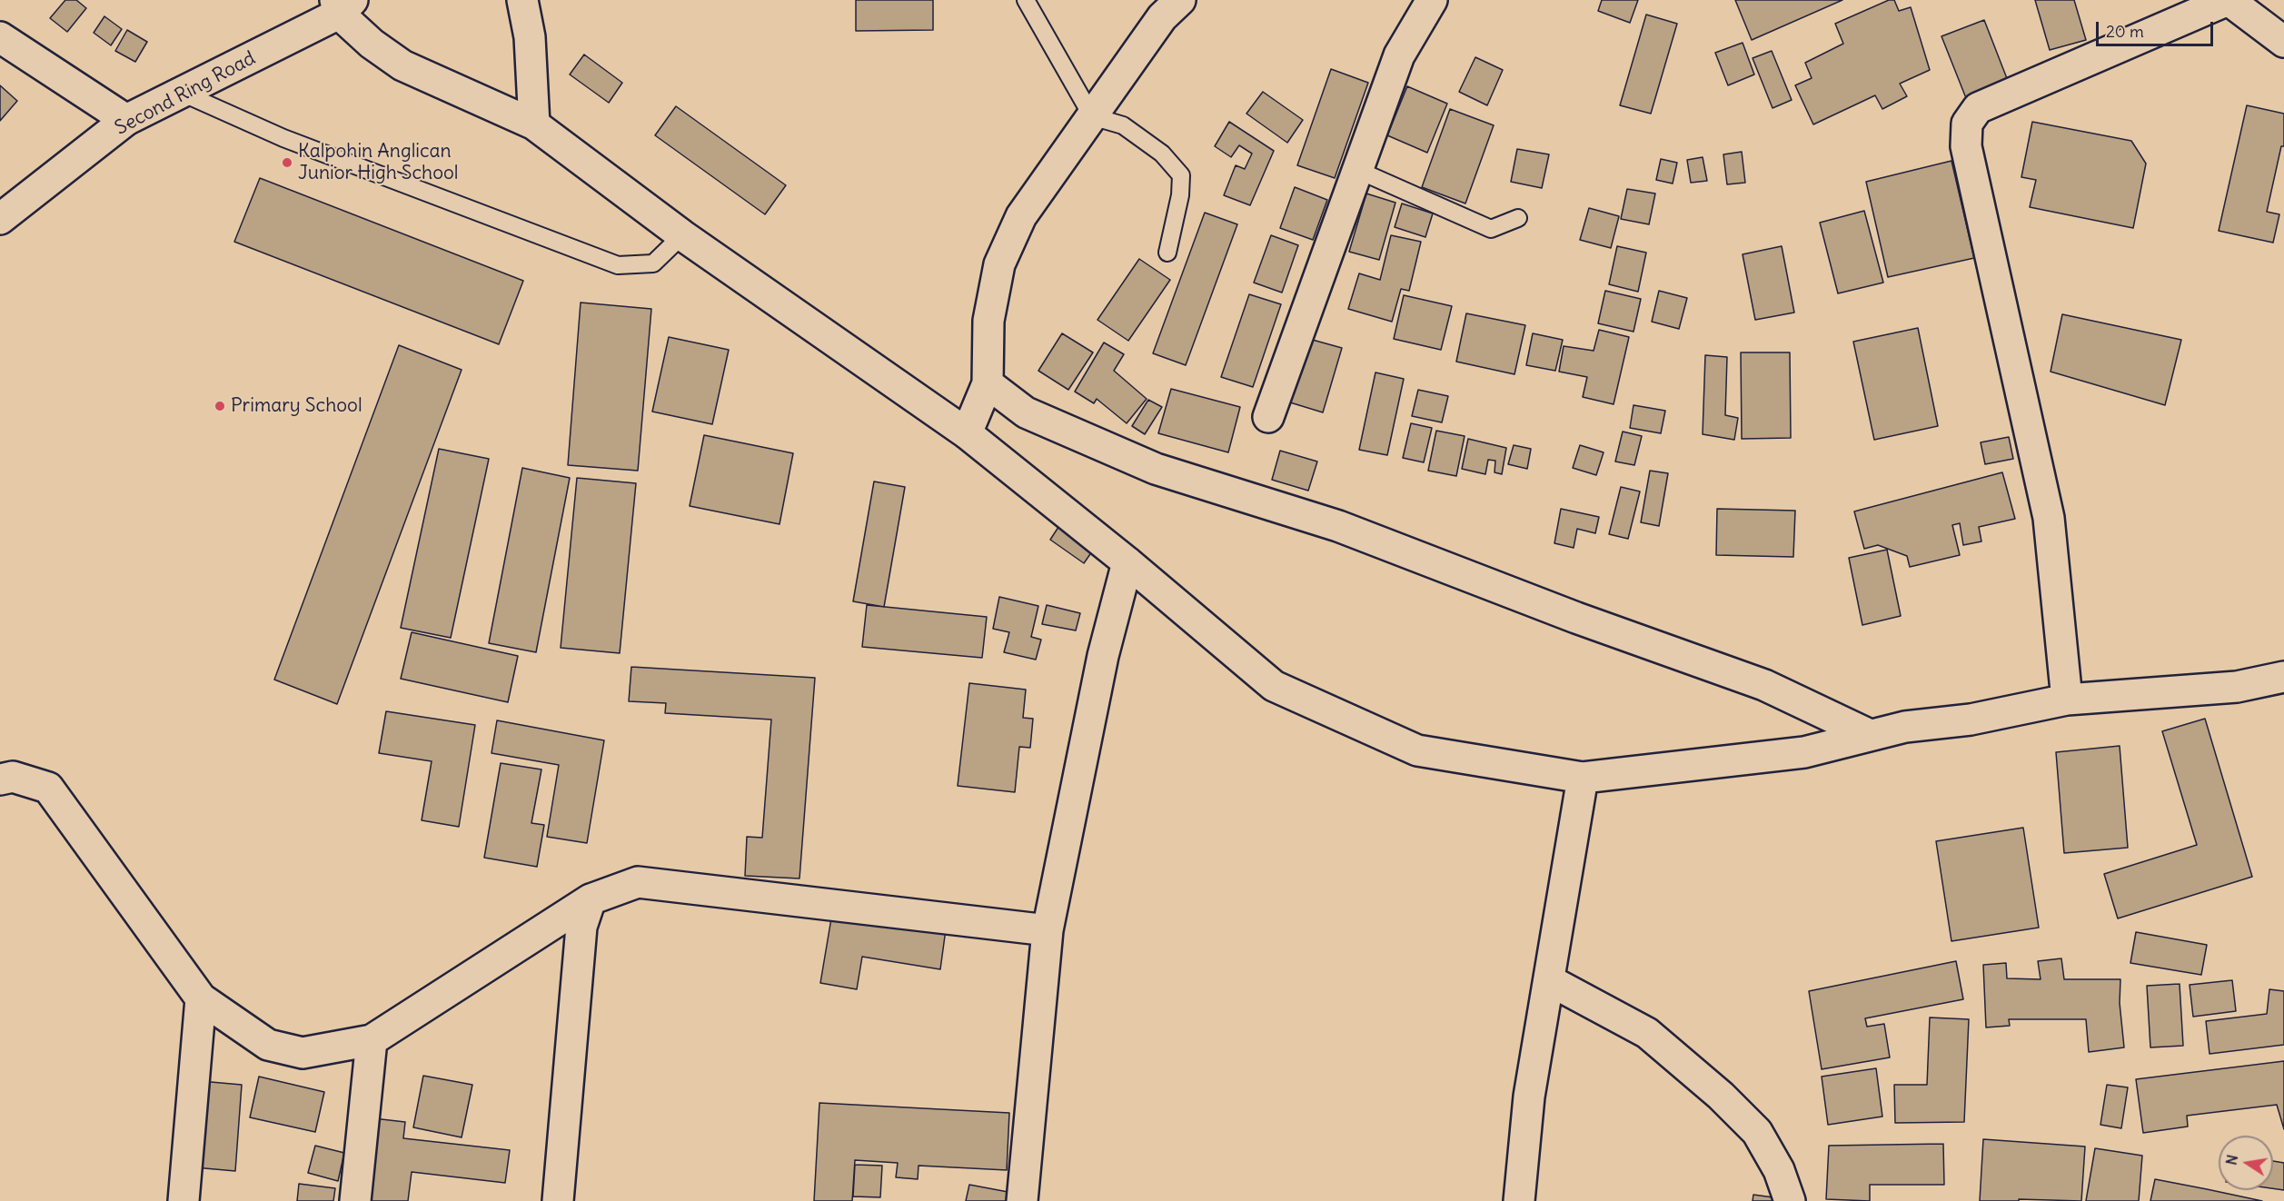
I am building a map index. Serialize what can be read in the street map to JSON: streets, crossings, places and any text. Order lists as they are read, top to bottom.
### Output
{
  "streets": {
    "street": ["Second Ring Road"]
  },
  "places": ["Kalpohin Anglican Junior High School", "Primary School"],
  "scale_bar": "20 m",
  "north": "left"
}
